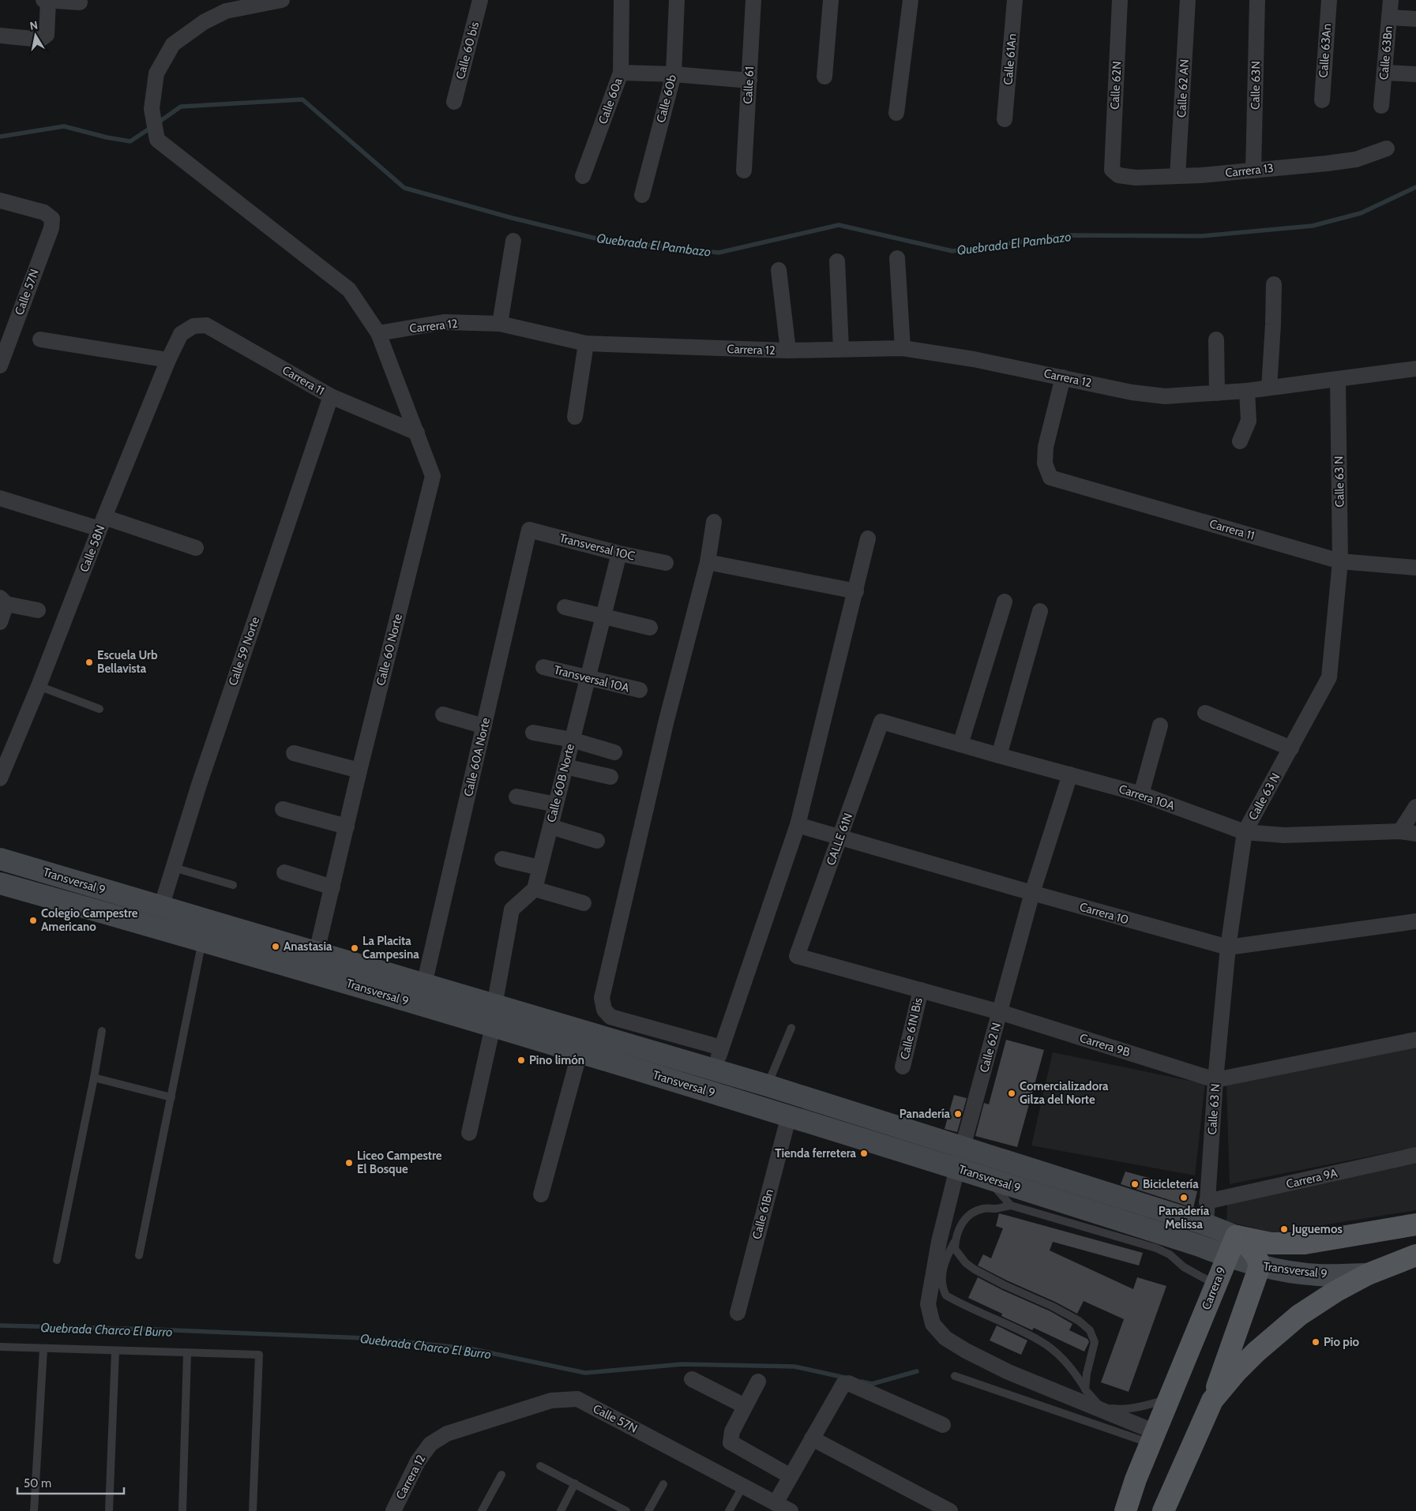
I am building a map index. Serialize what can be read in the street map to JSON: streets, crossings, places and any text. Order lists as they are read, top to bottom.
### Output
{
  "streets": {
    "main road": ["Transversal 9", "Carrera 9"],
    "street": [
      "Calle 60 bis",
      "Calle 63An",
      "Calle 63Bn",
      "Calle 61An",
      "Calle 61",
      "Calle 62N",
      "Calle 63N",
      "Calle 62 AN",
      "Calle 60b",
      "Calle 60a",
      "Carrera 13",
      "Calle 57N",
      "Carrera 12",
      "Carrera 11",
      "Calle 63 N",
      "Transversal 10C",
      "Calle 58N",
      "Calle 60 Norte",
      "Calle 59 Norte",
      "Transversal 10A",
      "Calle 60A Norte",
      "Calle 60B Norte",
      "Carrera 10A",
      "CALLE 61N",
      "Carrera 10",
      "Calle 61N Bis",
      "Carrera 9B",
      "Calle 62 N",
      "Carrera 9A",
      "Calle 61Bn"
    ]
  },
  "crossings": [
    ["Calle 62N", "Carrera 13"],
    ["Calle 63N", "Carrera 13"],
    ["Calle 62 AN", "Carrera 13"],
    ["Calle 57N", "Carrera 12"],
    ["Carrera 12", "Carrera 11"],
    ["Carrera 12", "Calle 63 N"],
    ["Carrera 12", "Calle 60 Norte"],
    ["Carrera 11", "Calle 63 N"],
    ["Carrera 11", "Calle 58N"],
    ["Carrera 11", "Calle 60 Norte"],
    ["Carrera 11", "Calle 59 Norte"],
    ["Calle 63 N", "Carrera 10A"],
    ["Calle 63 N", "Transversal 9"],
    ["Calle 63 N", "Carrera 10"],
    ["Calle 63 N", "Carrera 9B"],
    ["Calle 63 N", "Carrera 9A"],
    ["Transversal 10C", "Calle 60A Norte"],
    ["Transversal 10C", "Calle 60B Norte"],
    ["Calle 60 Norte", "Transversal 9"],
    ["Calle 59 Norte", "Transversal 9"],
    ["Transversal 10A", "Calle 60B Norte"],
    ["Calle 60A Norte", "Transversal 9"],
    ["Carrera 10A", "CALLE 61N"],
    ["Carrera 10A", "Calle 62 N"],
    ["CALLE 61N", "Carrera 10"],
    ["CALLE 61N", "Carrera 9B"],
    ["Transversal 9", "Calle 62 N"],
    ["Transversal 9", "Calle 61Bn"],
    ["Transversal 9", "Carrera 9"],
    ["Carrera 10", "Calle 62 N"],
    ["Calle 61N Bis", "Carrera 9B"],
    ["Carrera 9B", "Calle 62 N"],
    ["Calle 62 N", "Carrera 9"]
  ],
  "water": ["Quebrada El Pambazo", "Quebrada Charco El Burro"],
  "places": [
    "Escuela Urb Bellavista",
    "Colegio Campestre Americano",
    "Anastasia",
    "La Placita Campesina",
    "Pino limón",
    "Comercializadora Gilza del Norte",
    "Panadería",
    "Tienda ferretera",
    "Liceo Campestre El Bosque",
    "Bicicletería",
    "Panadería Melissa",
    "Juguemos",
    "Pio pio"
  ],
  "scale_bar": "50 m",
  "north": "top"
}
